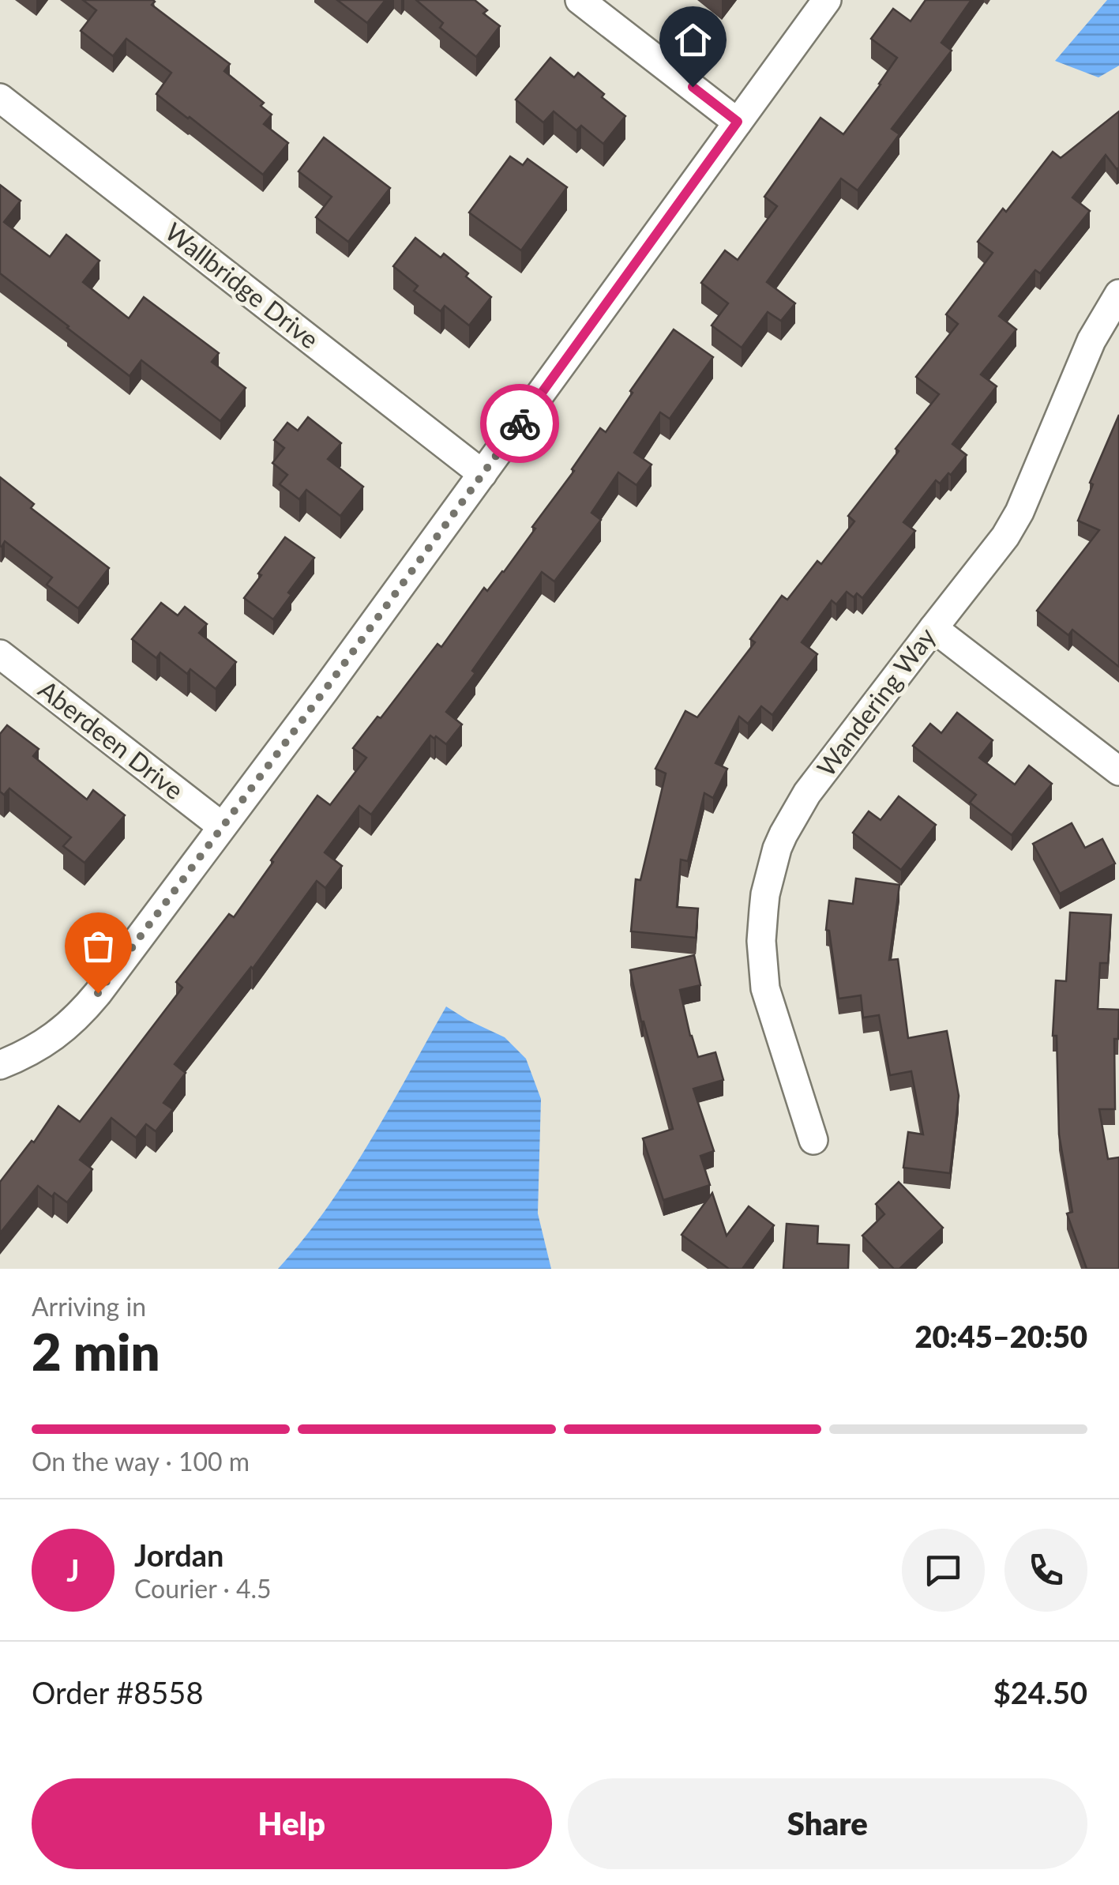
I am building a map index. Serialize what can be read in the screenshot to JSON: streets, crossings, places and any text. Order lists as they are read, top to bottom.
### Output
{
  "streets": {
    "street": ["Wallbridge Drive", "Wandering Way", "Aberdeen Drive"]
  },
  "page": {
    "heading": ["2 min", "Arriving in", "20:45–20:50"],
    "panel": [
      "Jordan",
      "Courier · 4.5",
      "Order #8558",
      "$24.50"
    ],
    "bar": "On the way · 100 m",
    "round": "J",
    "buttons": ["Help", "Share"]
  }
}
